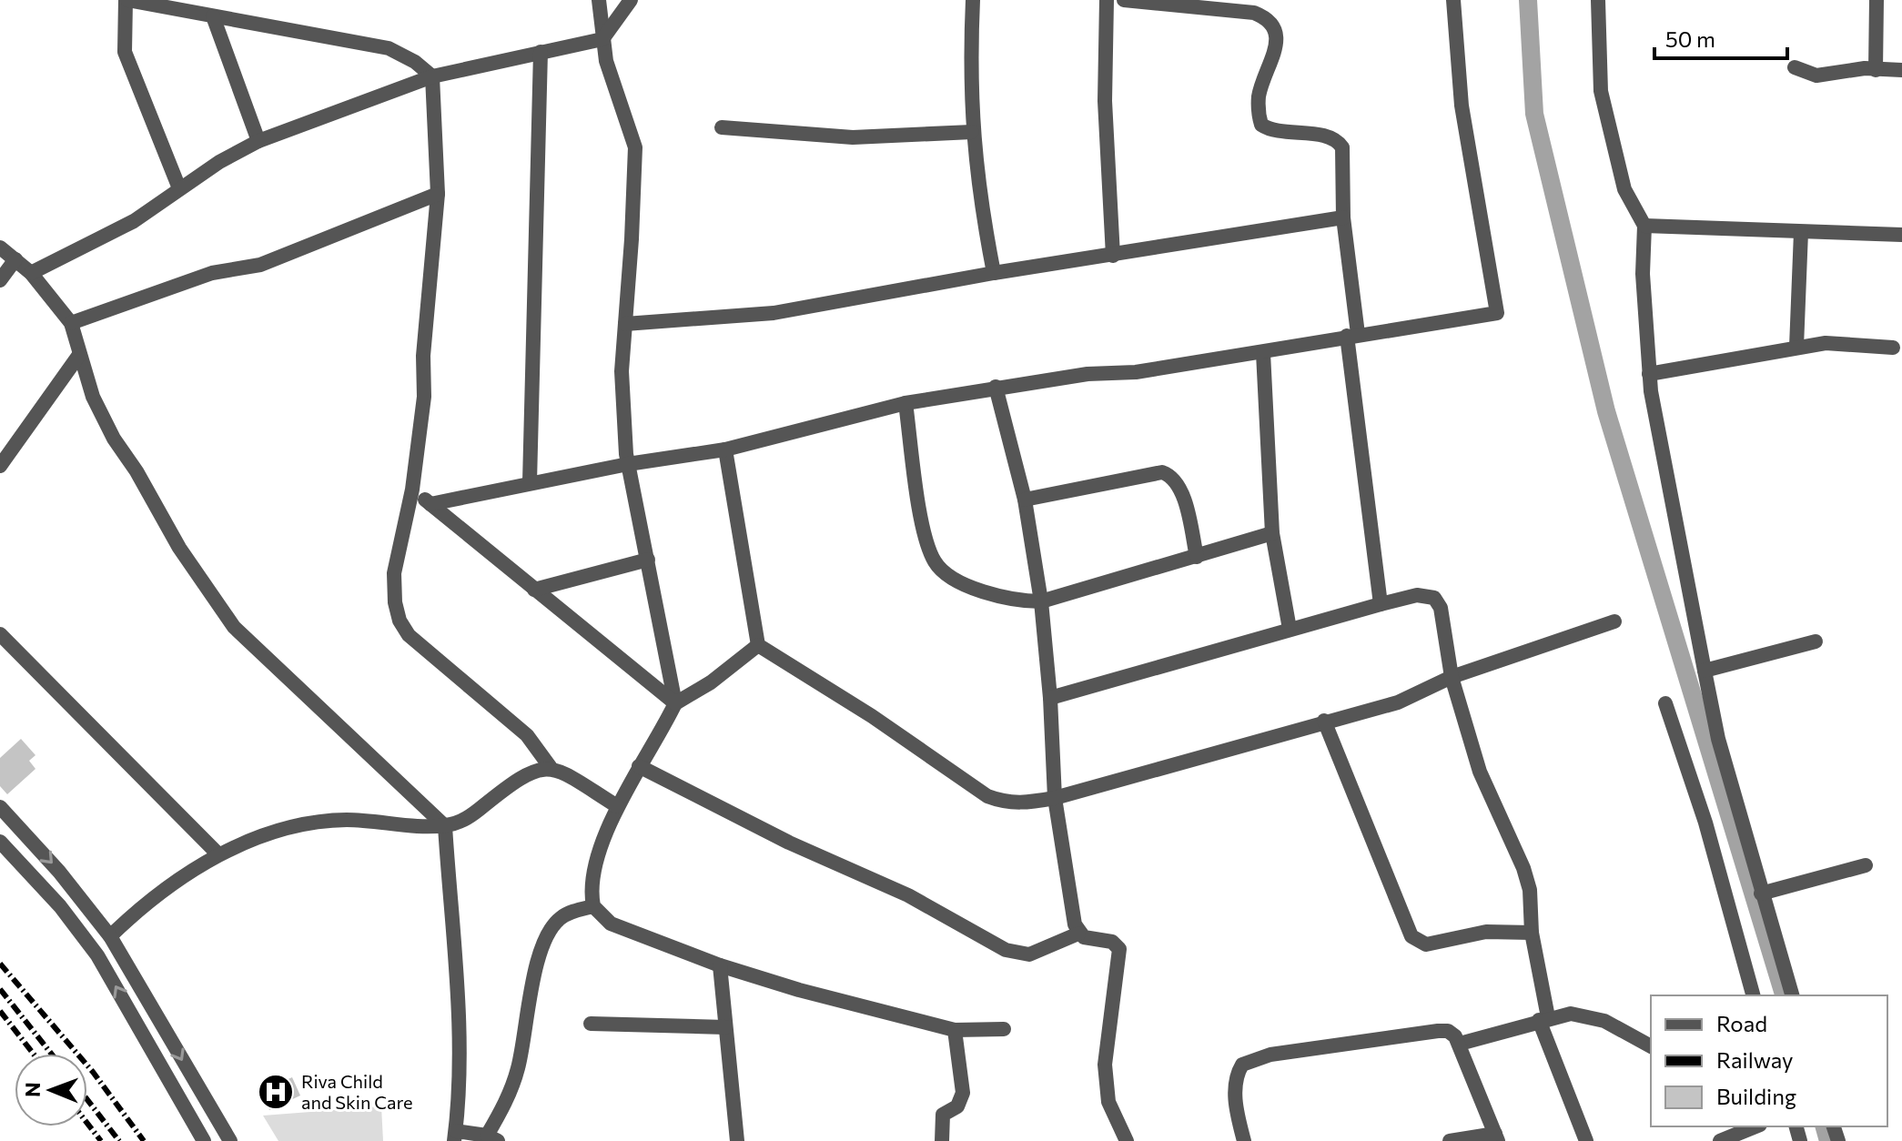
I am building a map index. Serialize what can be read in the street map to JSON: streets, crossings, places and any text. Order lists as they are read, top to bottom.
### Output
{
  "places": {
    "hospital": ["Riva Child and Skin Care"]
  },
  "legend": ["Road", "Railway", "Building"],
  "scale_bar": "50 m",
  "north": "left"
}
